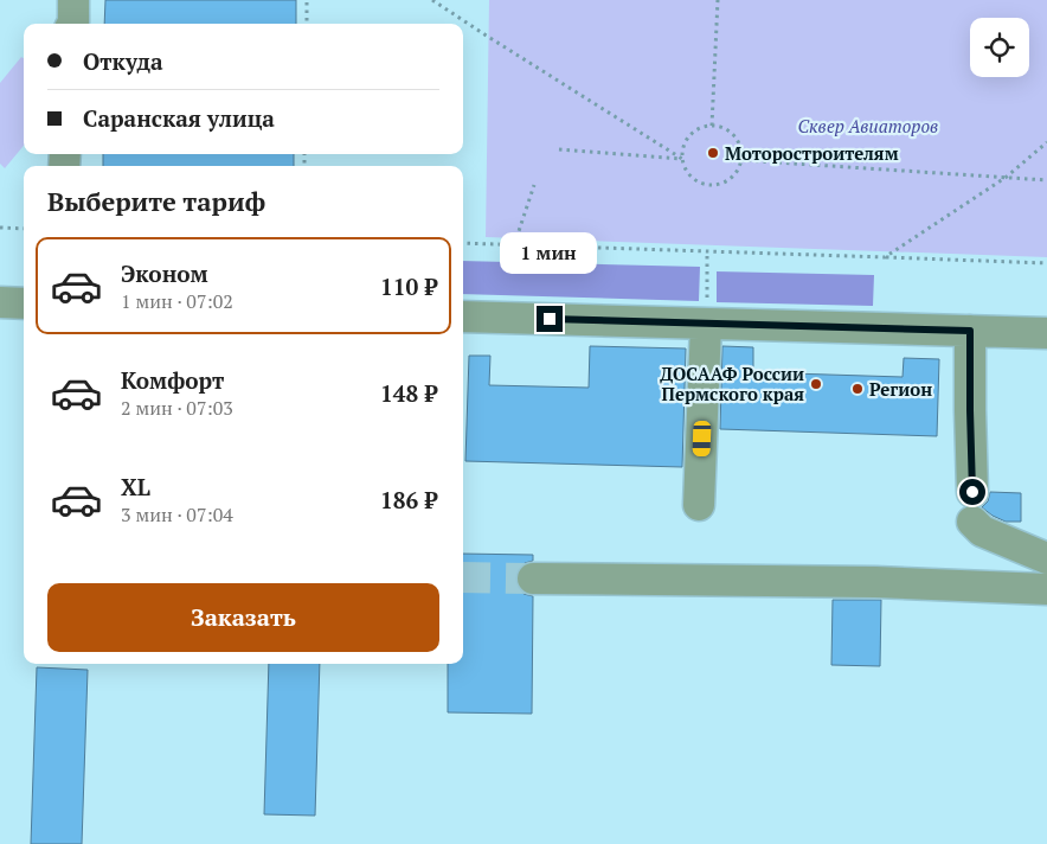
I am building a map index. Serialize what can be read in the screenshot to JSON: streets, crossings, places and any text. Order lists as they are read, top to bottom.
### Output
{
  "parks": ["Сквер Авиаторов"],
  "places": ["Моторостроителям", "ДОСААФ России Пермского края", "Регион"],
  "page": {
    "banner": ["Откуда", "Саранская улица"],
    "heading": "Выберите тариф",
    "bubble": "1 мин",
    "list": [
      {
        "name": "Эконом",
        "note": "1 мин · 07:02",
        "value": "110 ₽"
      },
      {
        "name": "Комфорт",
        "note": "2 мин · 07:03",
        "value": "148 ₽"
      },
      {
        "name": "XL",
        "note": "3 мин · 07:04",
        "value": "186 ₽"
      }
    ],
    "buttons": "Заказать"
  }
}
